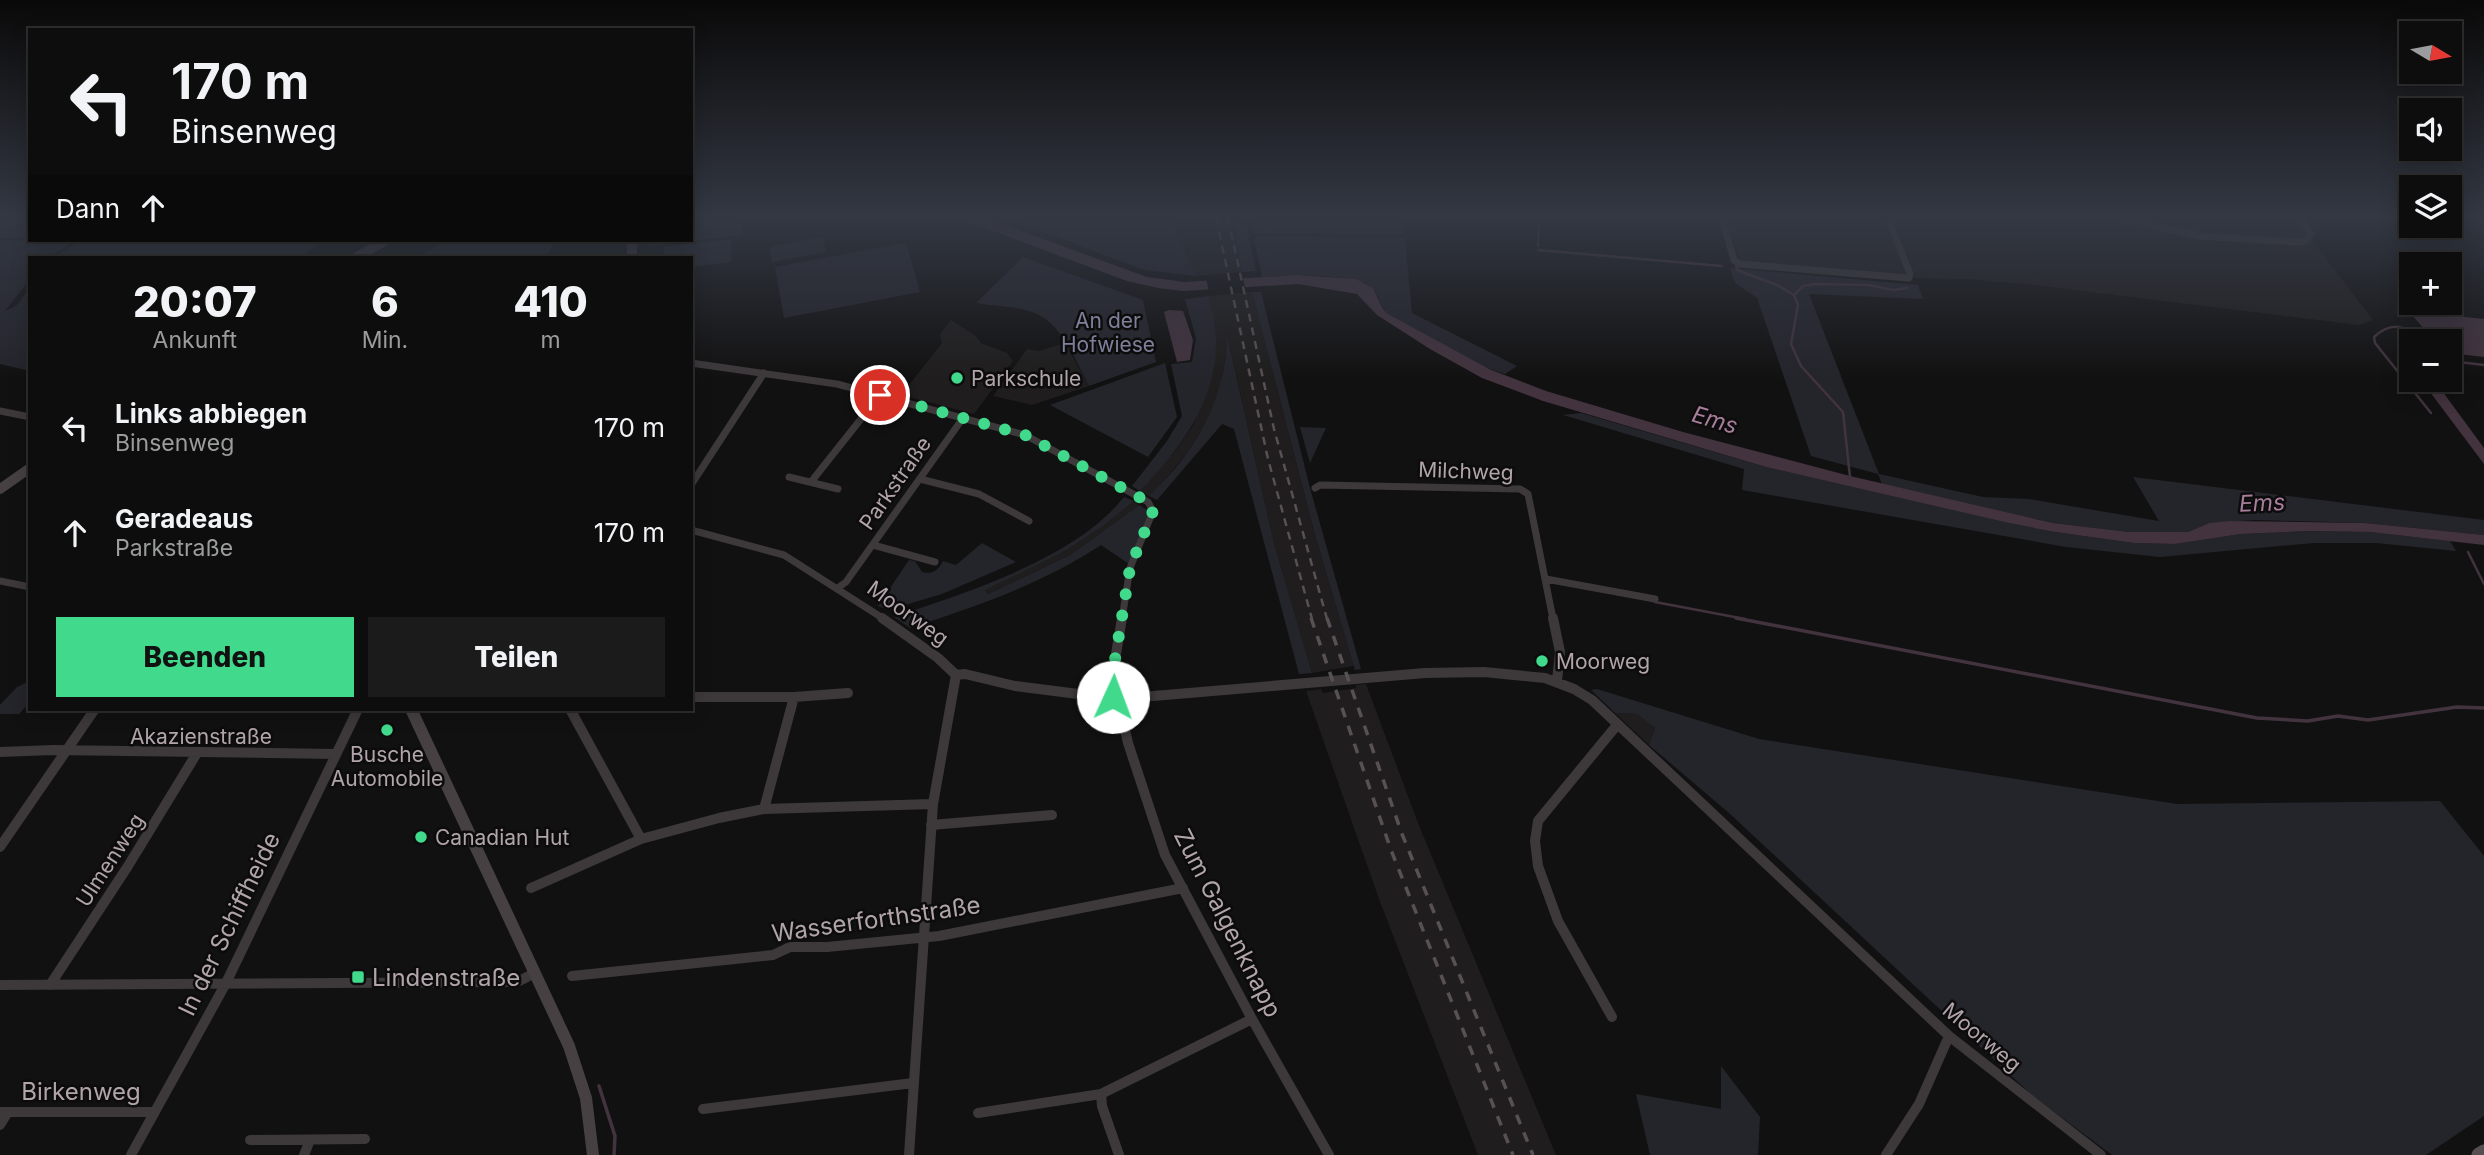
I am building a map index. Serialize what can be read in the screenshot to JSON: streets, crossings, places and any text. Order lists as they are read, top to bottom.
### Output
{
  "streets": {
    "street": [
      "Milchweg",
      "Parkstraße",
      "Moorweg",
      "Akazienstraße",
      "Ulmenweg",
      "Wasserforthstraße",
      "Zum Galgenknapp",
      "In der Schiffheide",
      "Birkenweg"
    ]
  },
  "crossings": [
    ["Milchweg", "Moorweg"],
    ["Parkstraße", "Moorweg"],
    ["Moorweg", "Zum Galgenknapp"],
    ["Akazienstraße", "Ulmenweg"],
    ["Akazienstraße", "In der Schiffheide"],
    ["Wasserforthstraße", "Zum Galgenknapp"],
    ["In der Schiffheide", "Birkenweg"]
  ],
  "water": ["Ems"],
  "parks": ["An der Hofwiese"],
  "places": {
    "other": [
      "Parkschule",
      "Moorweg",
      "Busche Automobile",
      "Canadian Hut"
    ],
    "transit": ["Lindenstraße"]
  },
  "north": "right",
  "page": {
    "map_buttons": ["+", "−"],
    "turn": ["170 m", "Binsenweg"],
    "then": "Dann",
    "eta": [
      "20:07",
      "Ankunft",
      "6",
      "Min.",
      "410",
      "m"
    ],
    "list": [
      {
        "name": "Links abbiegen",
        "note": "Binsenweg",
        "value": "170 m"
      },
      {
        "name": "Geradeaus",
        "note": "Parkstraße",
        "value": "170 m"
      }
    ],
    "buttons": ["Beenden", "Teilen"]
  }
}
